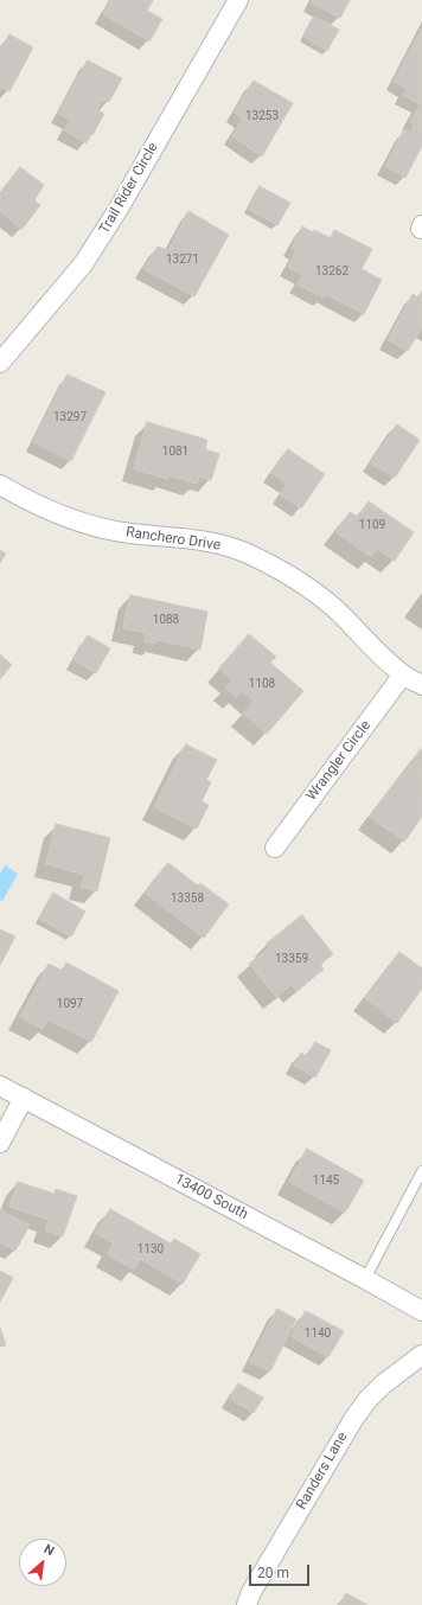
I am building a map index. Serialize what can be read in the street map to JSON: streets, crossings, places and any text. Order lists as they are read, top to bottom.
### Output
{
  "streets": {
    "street": [
      "Trail Rider Circle",
      "Ranchero Drive",
      "Wrangler Circle",
      "13400 South",
      "Randers Lane"
    ]
  },
  "crossings": [
    ["Ranchero Drive", "Wrangler Circle"]
  ],
  "house_numbers": [
    "13253",
    "13271",
    "13262",
    "13297",
    "1081",
    "1109",
    "1088",
    "1108",
    "13358",
    "13359",
    "1097",
    "1145",
    "1130",
    "1140"
  ],
  "scale_bar": "20 m",
  "north": "top right"
}
